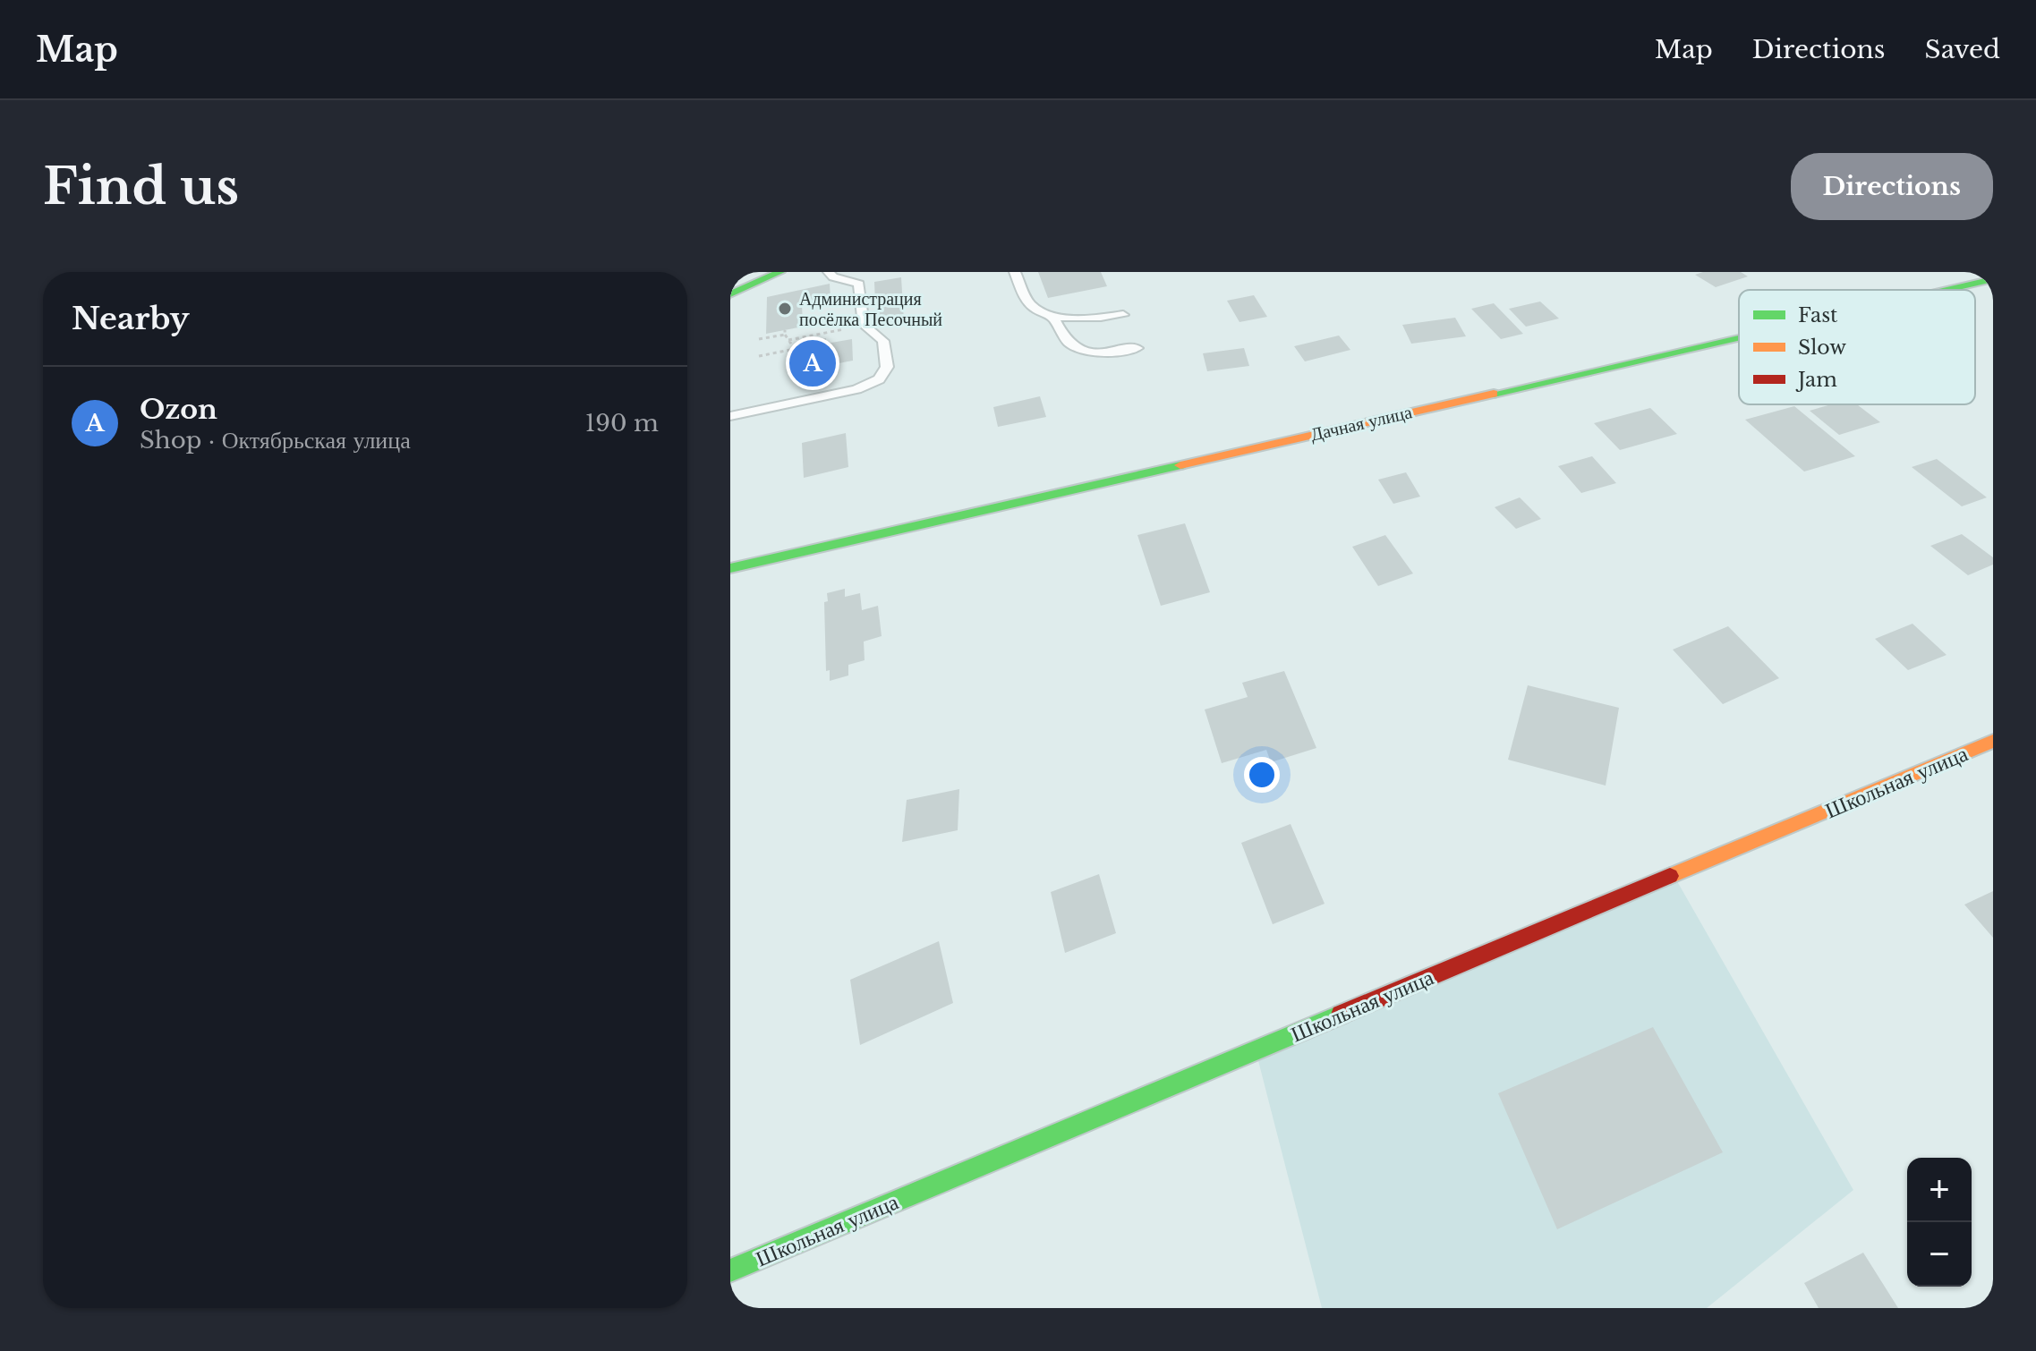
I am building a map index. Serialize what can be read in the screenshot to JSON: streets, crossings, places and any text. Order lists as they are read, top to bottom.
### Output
{
  "streets": {
    "street": ["Дачная улица", "Школьная улица"]
  },
  "places": ["Администрация посёлка Песочный"],
  "legend": ["Fast", "Slow", "Jam"],
  "page": {
    "header": "Map",
    "nav": ["Map", "Directions", "Saved"],
    "buttons": "Directions",
    "title": "Find us",
    "heading": "Nearby",
    "pins": "A",
    "list": [
      {
        "mark": "A",
        "name": "Ozon",
        "note": "Shop · Октябрьская улица",
        "value": "190 m"
      }
    ],
    "map_buttons": ["+", "−"]
  }
}
